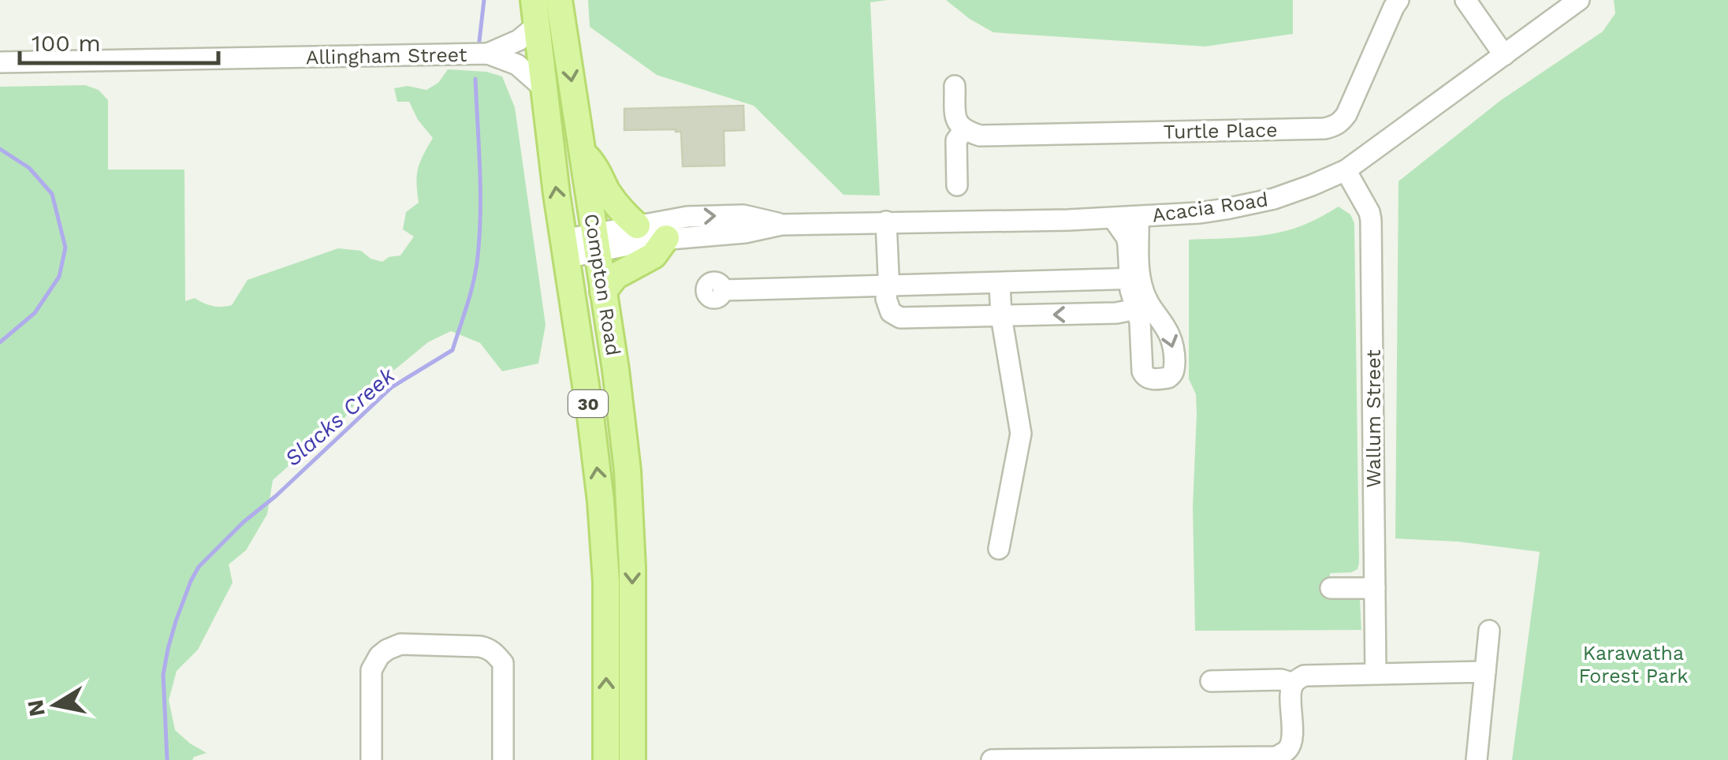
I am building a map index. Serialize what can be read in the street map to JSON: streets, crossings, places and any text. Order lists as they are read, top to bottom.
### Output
{
  "streets": {
    "main road": ["Compton Road", "30"],
    "street": [
      "Allingham Street",
      "Turtle Place",
      "Acacia Road",
      "Wallum Street"
    ]
  },
  "crossings": [
    ["Allingham Street", "Compton Road"],
    ["Acacia Road", "Compton Road"],
    ["Acacia Road", "Wallum Street"]
  ],
  "water": ["Slacks Creek"],
  "parks": ["Karawatha Forest Park"],
  "scale_bar": "100 m",
  "north": "left"
}
